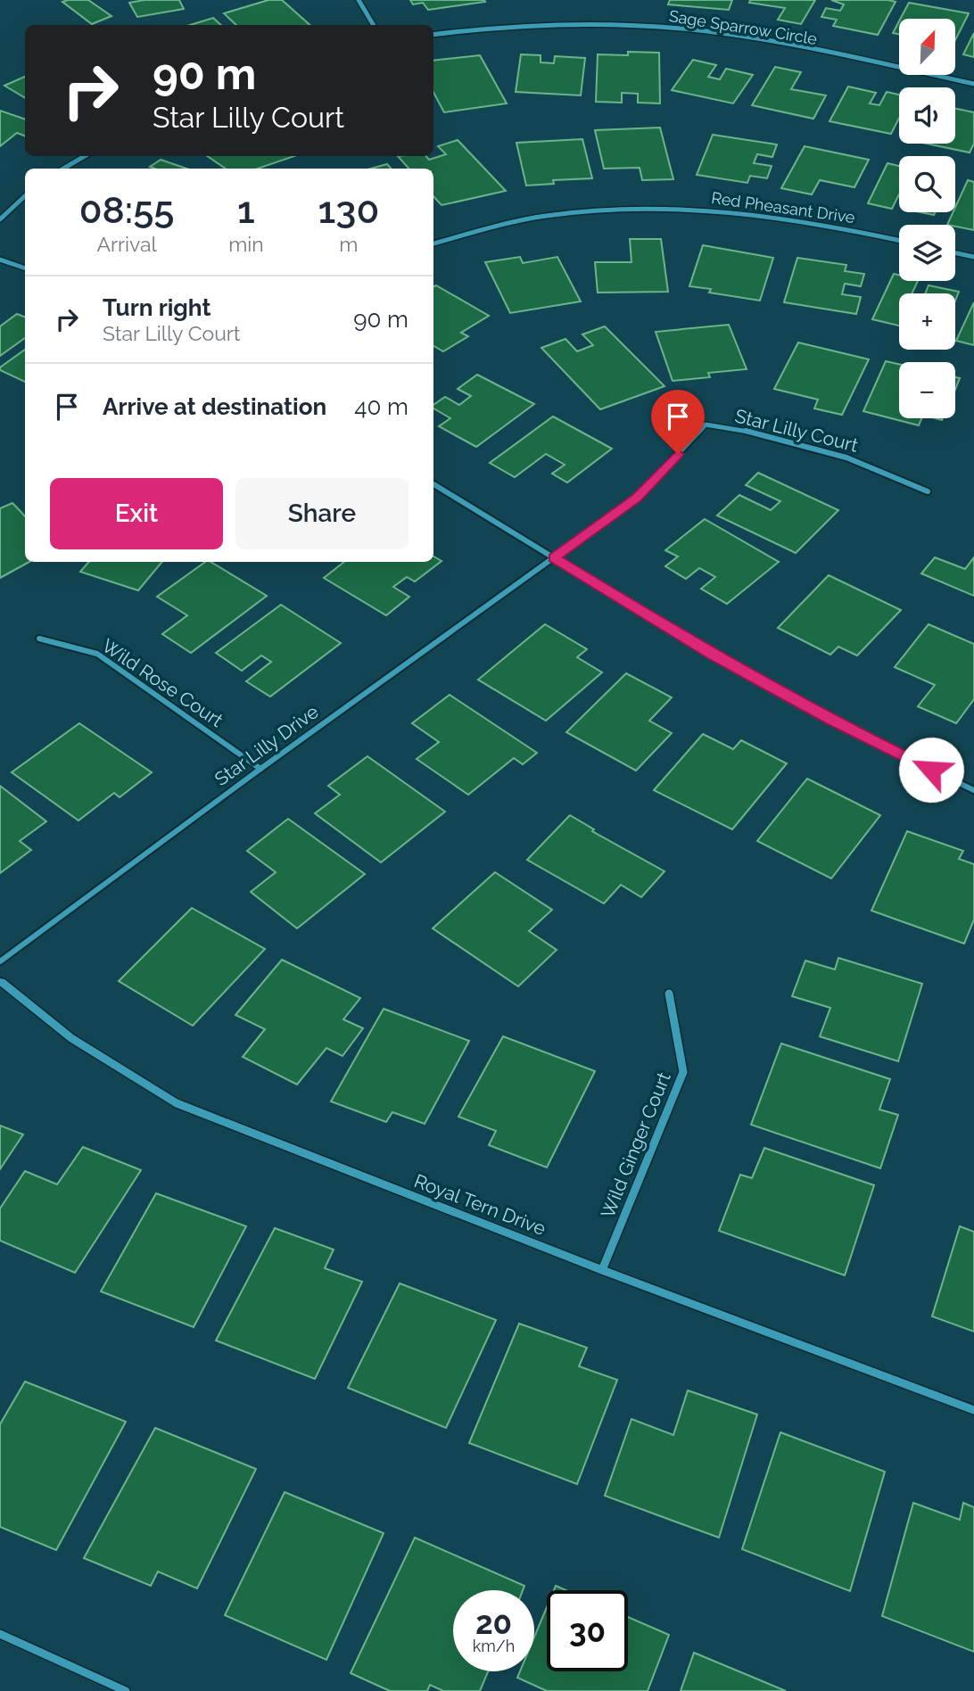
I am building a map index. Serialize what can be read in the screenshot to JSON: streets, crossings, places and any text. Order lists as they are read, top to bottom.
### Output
{
  "streets": {
    "street": [
      "Sage Sparrow Circle",
      "Red Pheasant Drive",
      "Star Lilly Court",
      "Wild Rose Court",
      "Star Lilly Drive",
      "Wild Ginger Court",
      "Royal Tern Drive"
    ]
  },
  "crossings": [
    ["Star Lilly Court", "Star Lilly Drive"],
    ["Wild Rose Court", "Star Lilly Drive"],
    ["Wild Ginger Court", "Royal Tern Drive"]
  ],
  "north": "top right",
  "page": {
    "map_buttons": ["+", "−"],
    "turn": ["90 m", "Star Lilly Court"],
    "eta": [
      "08:55",
      "Arrival",
      "1",
      "min",
      "130",
      "m"
    ],
    "list": [
      {
        "name": "Turn right",
        "note": "Star Lilly Court",
        "value": "90 m"
      },
      {
        "name": "Arrive at destination",
        "value": "40 m"
      }
    ],
    "buttons": ["Exit", "Share"],
    "speed": "20 km/h",
    "limit": "30"
  }
}
